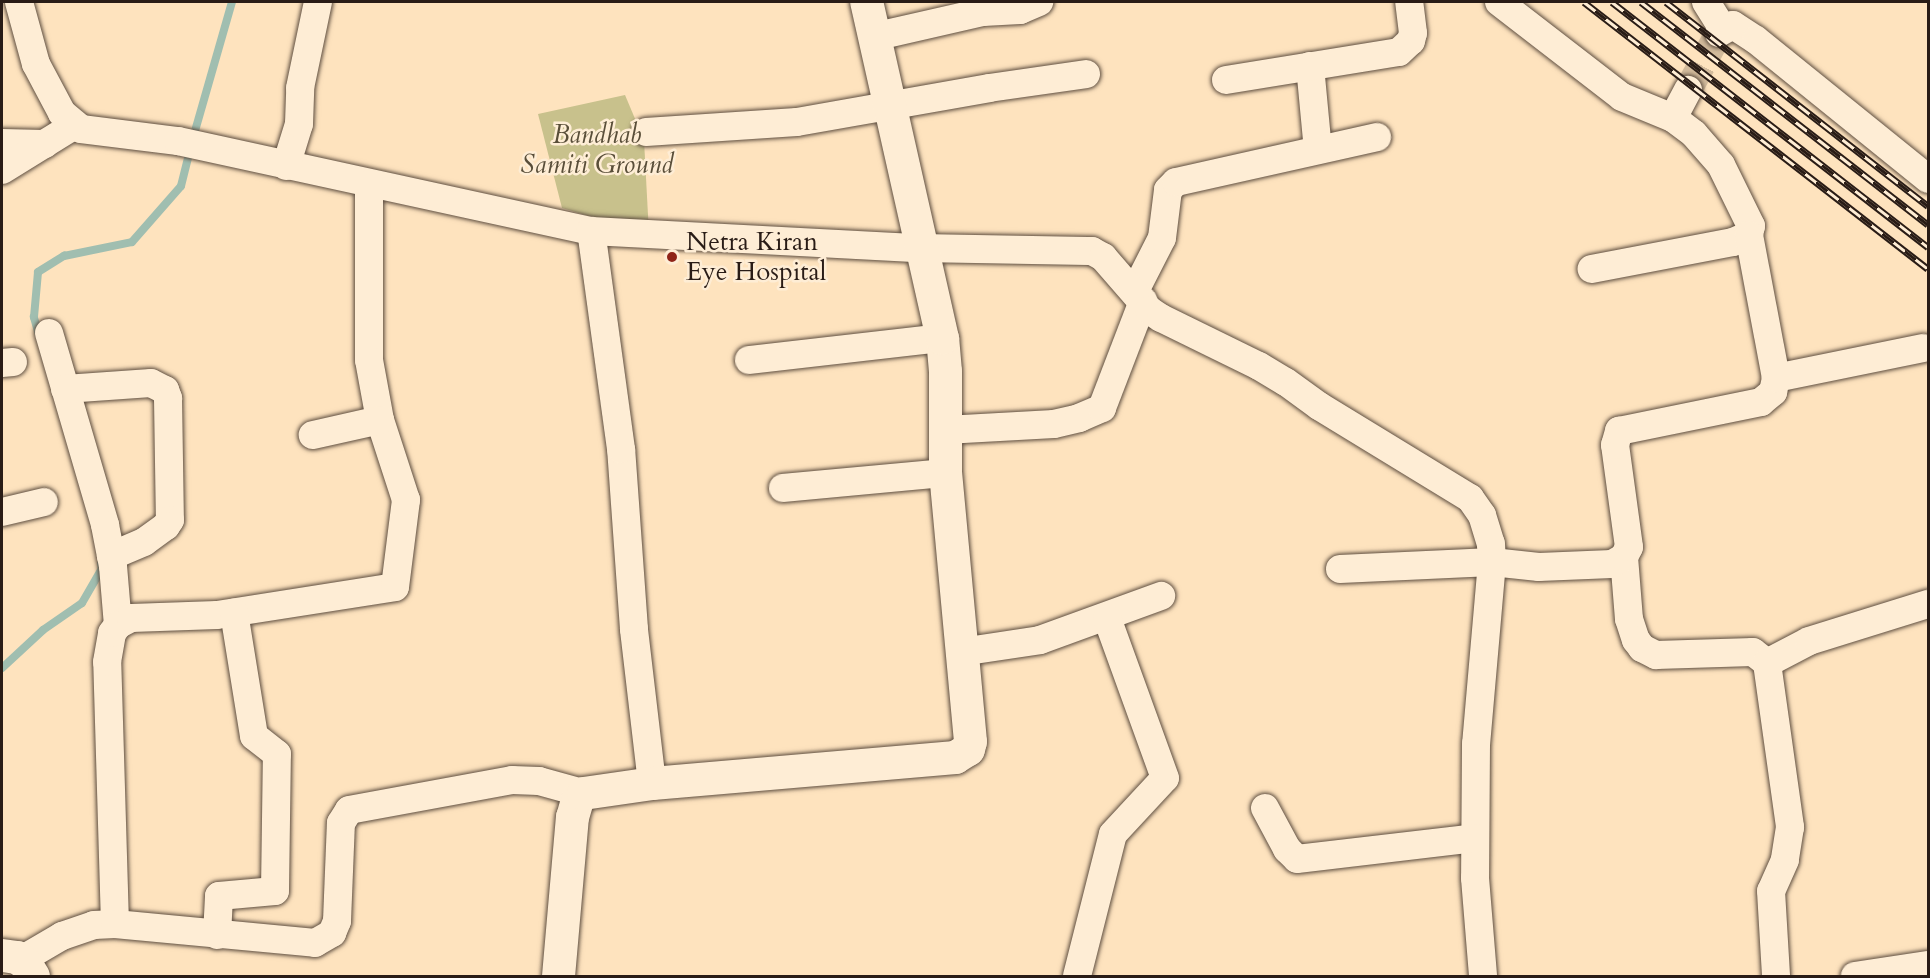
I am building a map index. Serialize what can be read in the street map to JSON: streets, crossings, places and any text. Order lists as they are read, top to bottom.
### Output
{
  "parks": ["Bandhab Samiti Ground"],
  "places": ["Netra Kiran Eye Hospital"]
}
